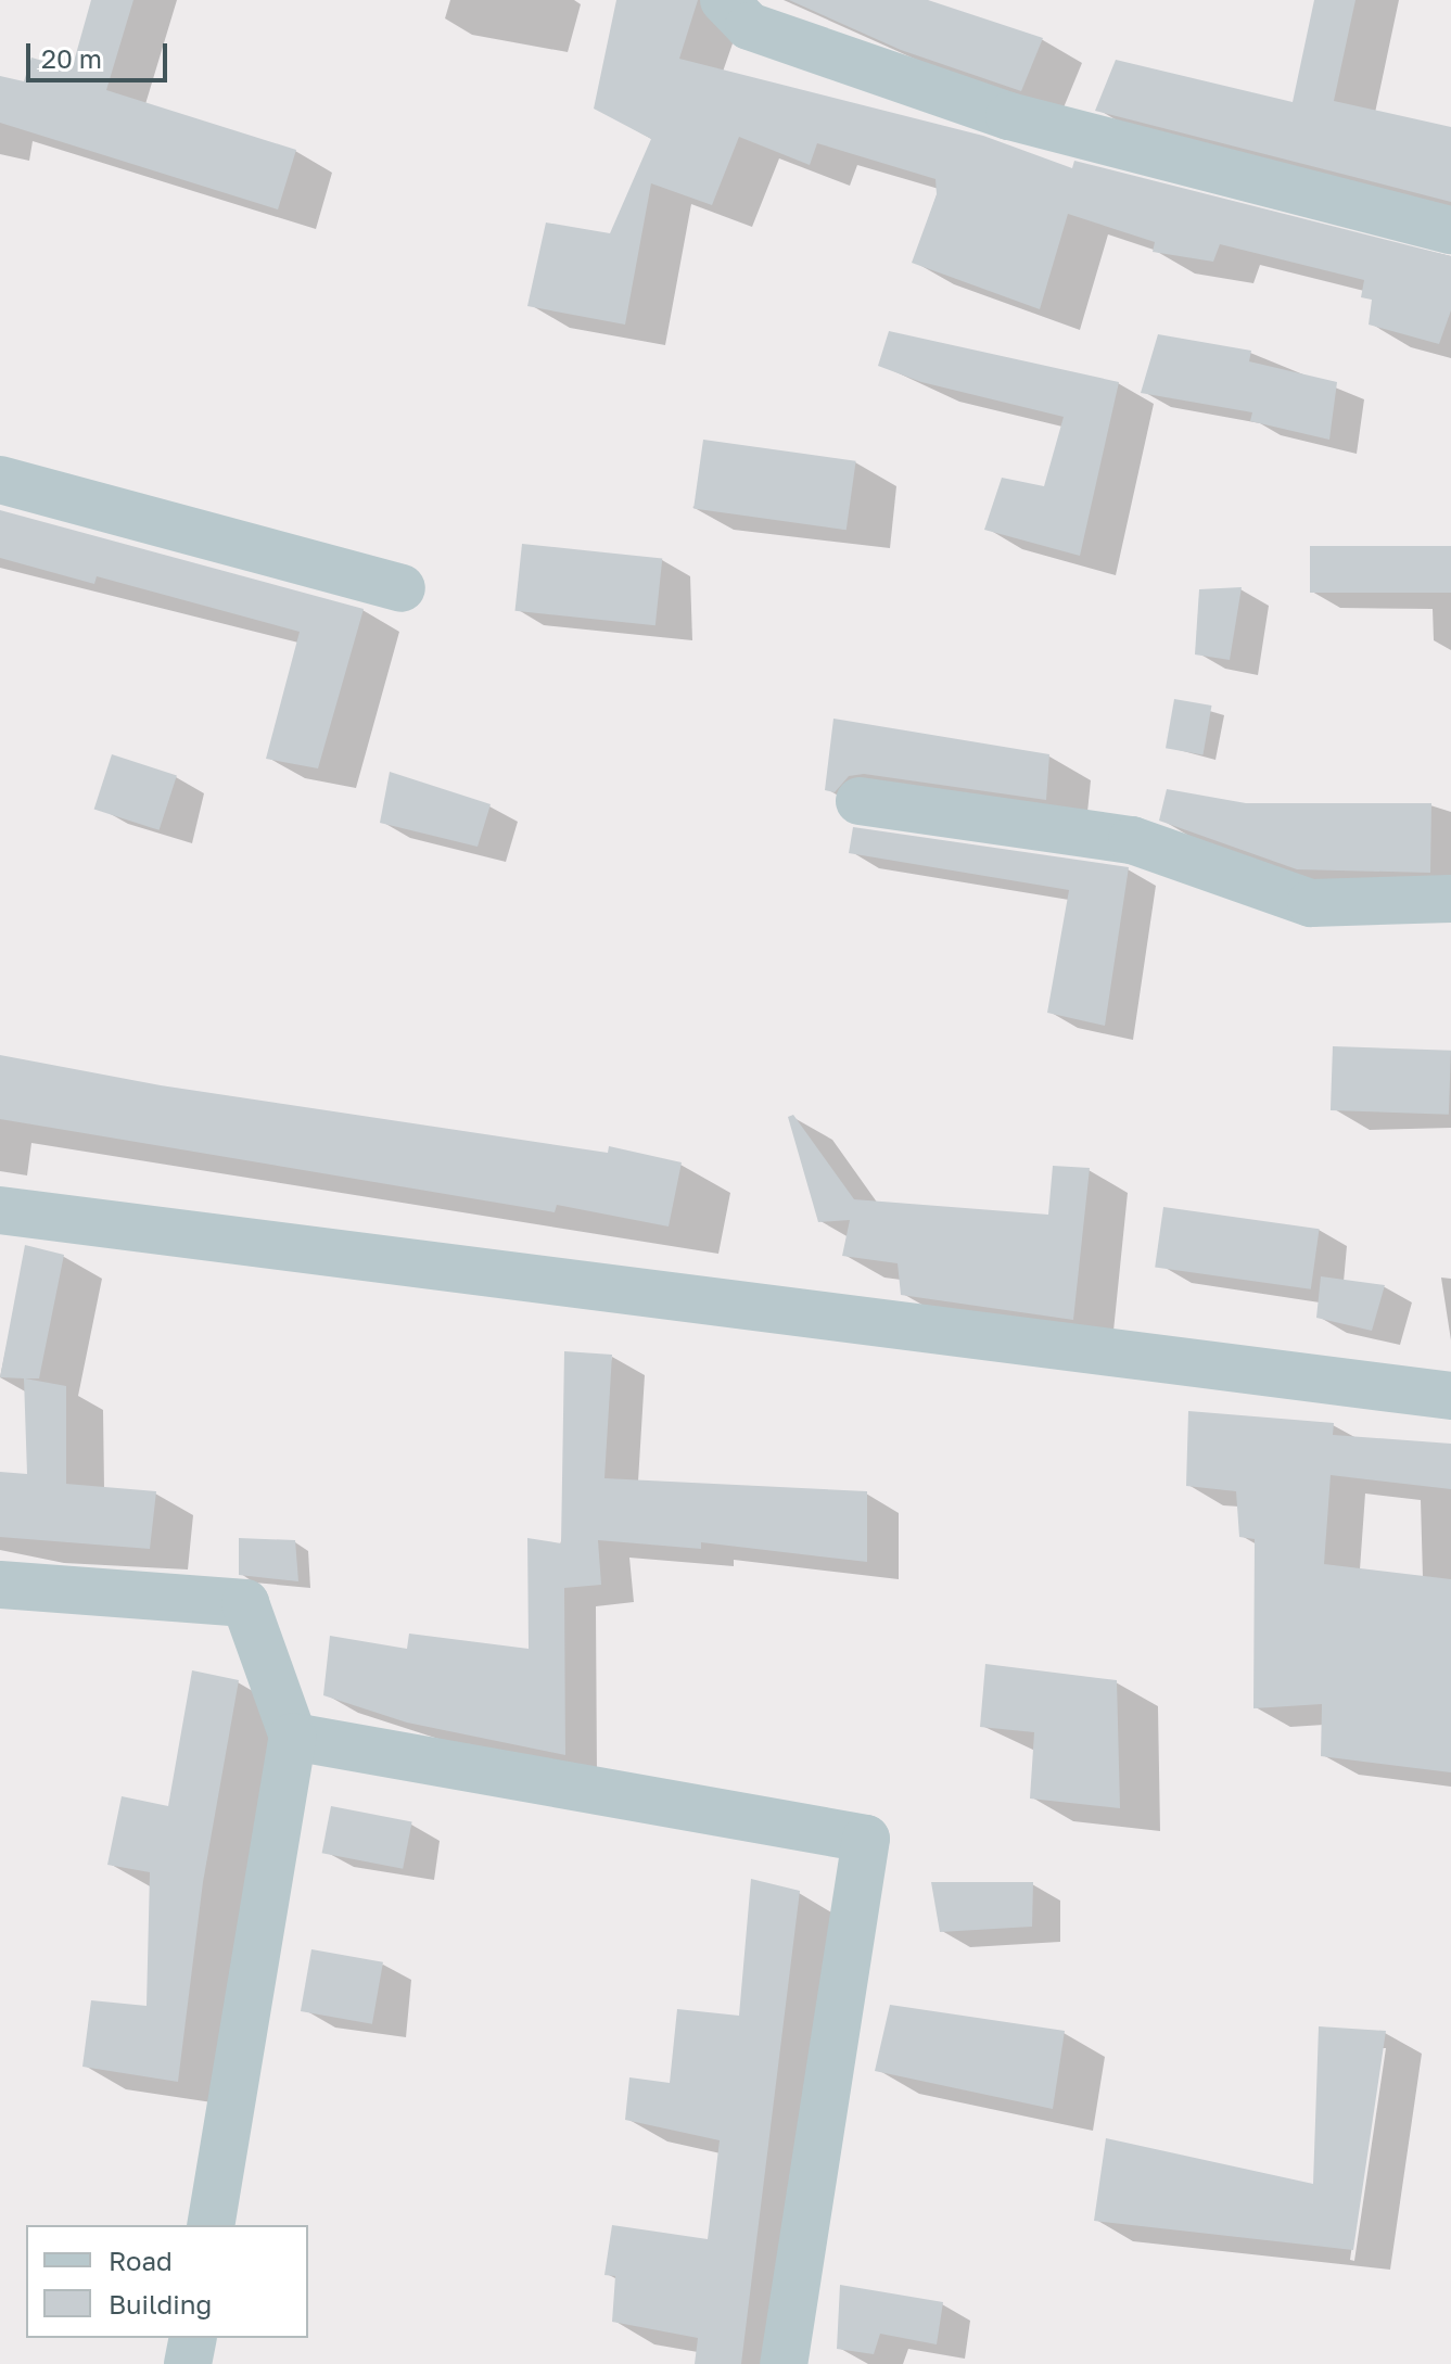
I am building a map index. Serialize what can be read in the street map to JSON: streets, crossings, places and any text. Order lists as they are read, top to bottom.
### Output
{
  "legend": ["Road", "Building"],
  "scale_bar": "20 m"
}
